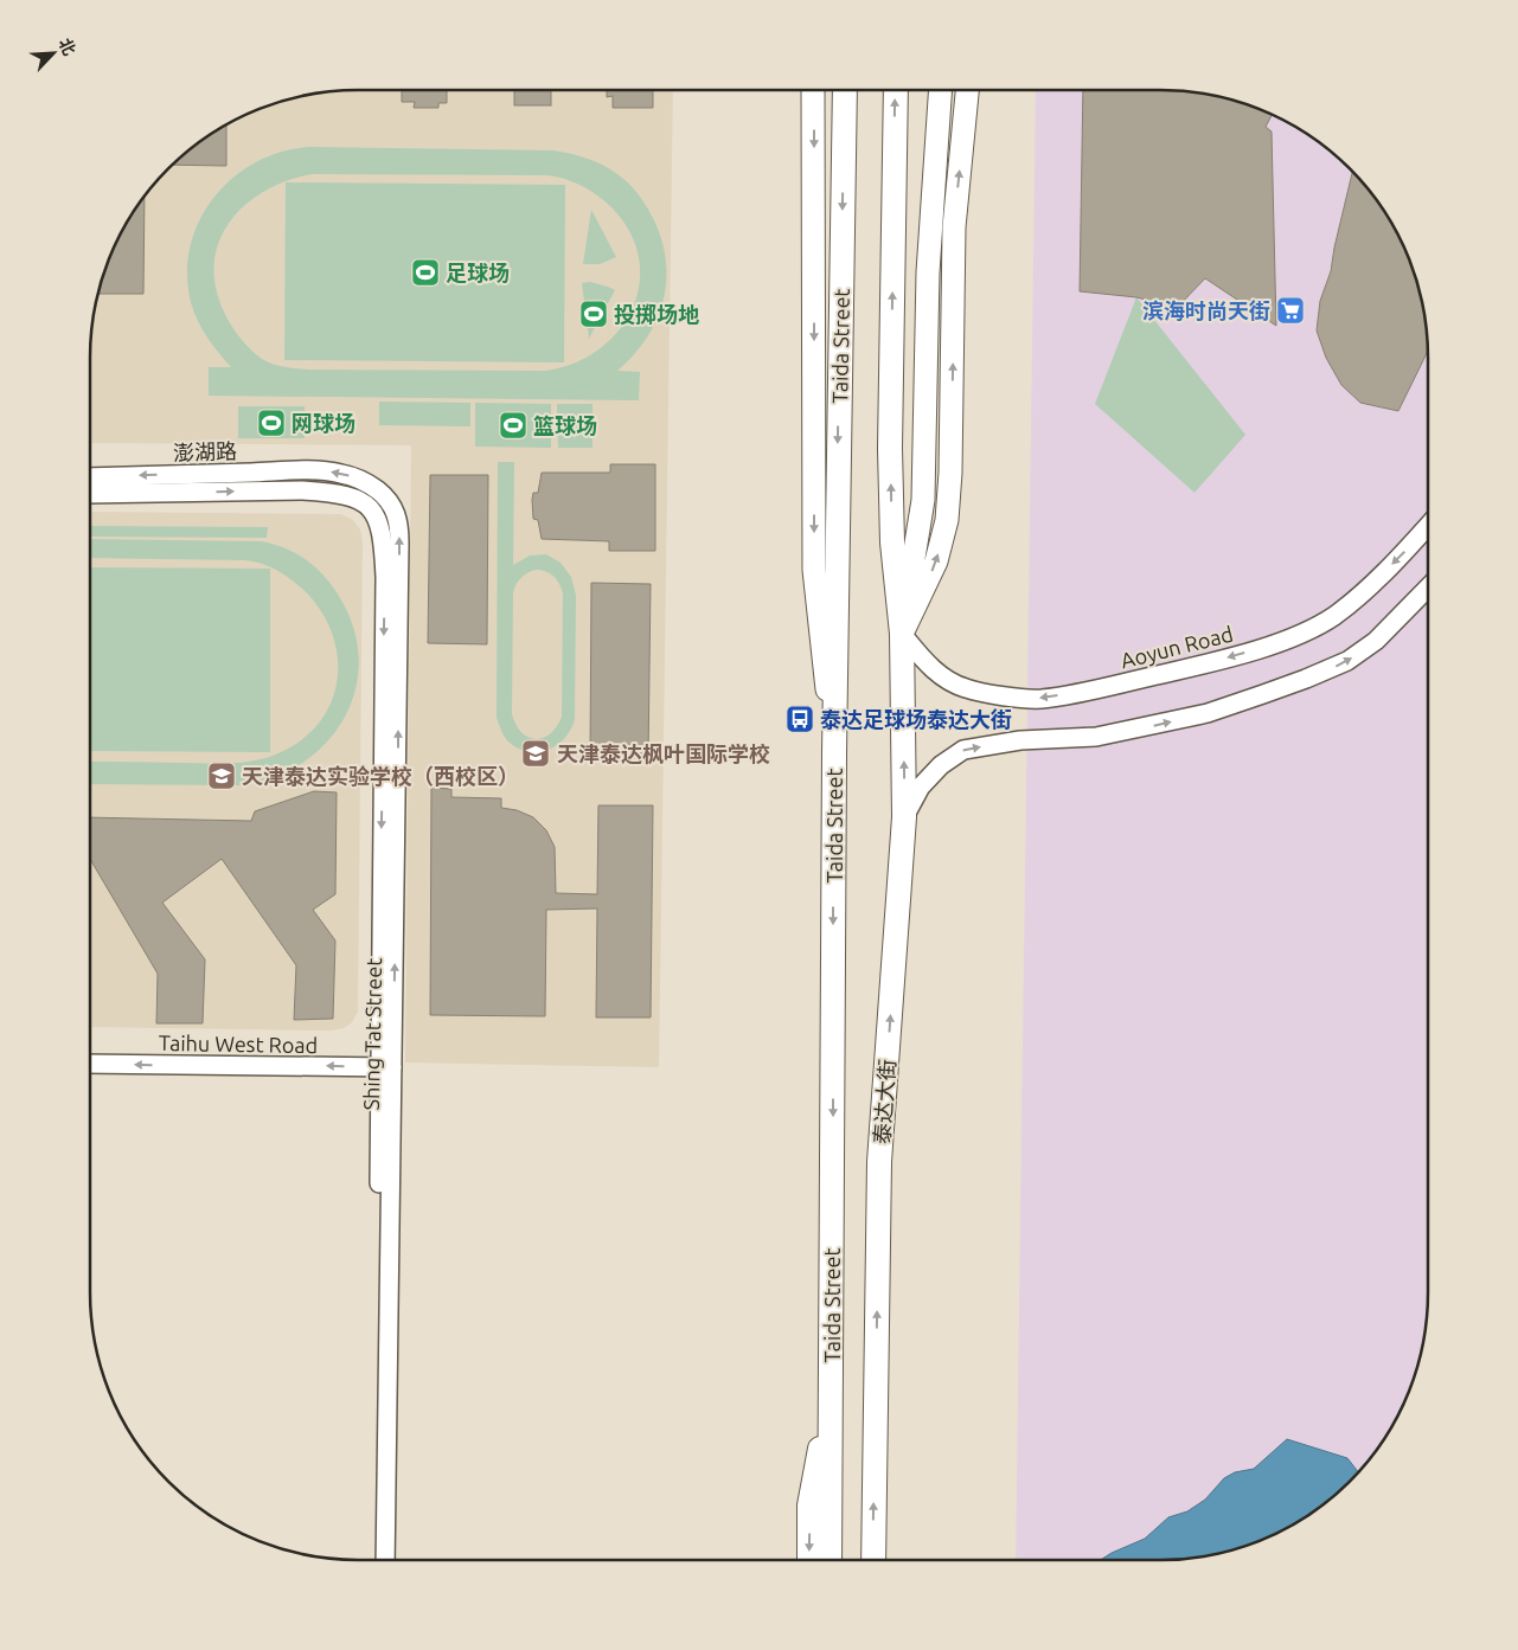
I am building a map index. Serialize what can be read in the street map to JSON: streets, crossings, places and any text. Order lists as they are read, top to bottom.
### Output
{
  "streets": {
    "highway": ["Taida Street", "泰达大街"],
    "street": [
      "澎湖路",
      "Aoyun Road",
      "Shing Tat Street",
      "Taihu West Road"
    ]
  },
  "crossings": [
    ["澎湖路", "Shing Tat Street"],
    ["Aoyun Road", "泰达大街"],
    ["Shing Tat Street", "Taihu West Road"]
  ],
  "one_way": ["Taihu West Road", "泰达大街"],
  "places": {
    "sports": [
      "足球场",
      "投掷场地",
      "网球场",
      "篮球场"
    ],
    "supermarket": ["滨海时尚天街"],
    "bus stop": ["泰达足球场泰达大街"],
    "school or university": ["天津泰达枫叶国际学校", "天津泰达实验学校（西校区）"]
  },
  "north": "top right"
}
